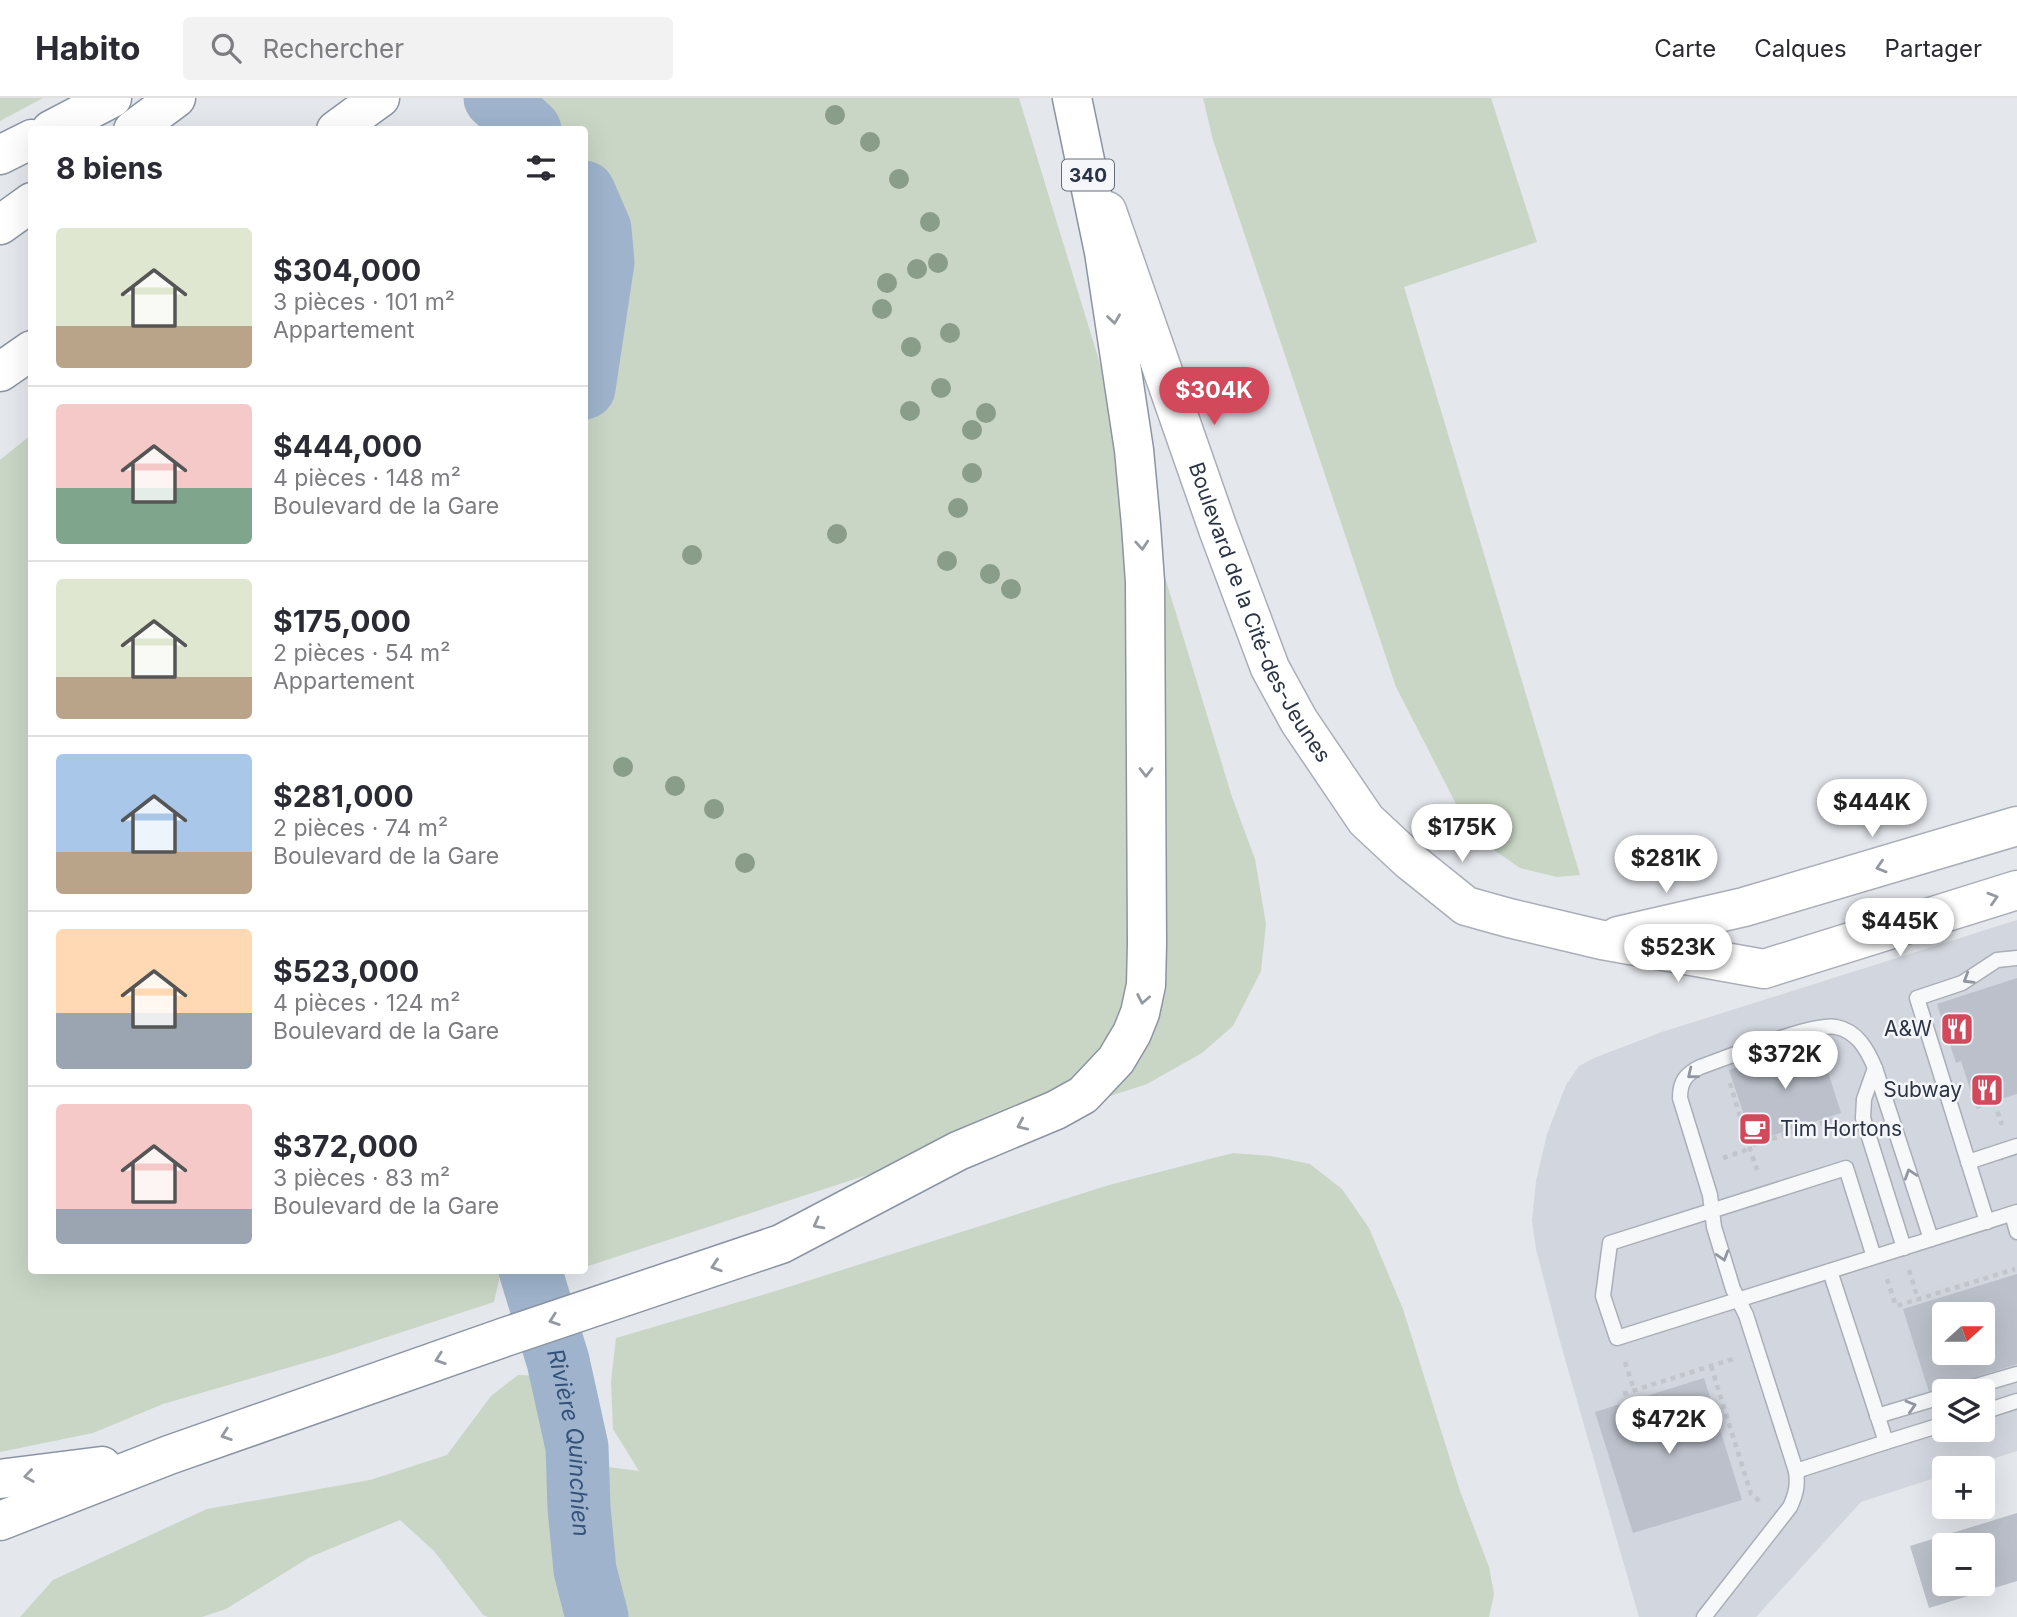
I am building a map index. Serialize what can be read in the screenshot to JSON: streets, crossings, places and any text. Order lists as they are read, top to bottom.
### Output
{
  "streets": {
    "main road": ["340", "Boulevard de la Cité-des-Jeunes"]
  },
  "crossings": [
    ["340", "Boulevard de la Cité-des-Jeunes"]
  ],
  "water": ["Rivière Quinchien"],
  "places": {
    "restaurant": ["A&W", "Subway"],
    "cafe": ["Tim Hortons"]
  },
  "north": "right",
  "page": {
    "header": "Habito",
    "search": "Rechercher",
    "nav": ["Carte", "Calques", "Partager"],
    "heading": "8 biens",
    "list": [
      {
        "name": "$304,000",
        "note": "3 pièces · 101 m² · Appartement"
      },
      {
        "name": "$444,000",
        "note": "4 pièces · 148 m² · Boulevard de la Gare"
      },
      {
        "name": "$175,000",
        "note": "2 pièces · 54 m² · Appartement"
      },
      {
        "name": "$281,000",
        "note": "2 pièces · 74 m² · Boulevard de la Gare"
      },
      {
        "name": "$523,000",
        "note": "4 pièces · 124 m² · Boulevard de la Gare"
      },
      {
        "name": "$372,000",
        "note": "3 pièces · 83 m² · Boulevard de la Gare"
      }
    ],
    "price": [
      "$304K",
      "$444K",
      "$175K",
      "$281K",
      "$445K",
      "$523K",
      "$372K",
      "$472K"
    ],
    "map_buttons": ["+", "−"]
  }
}
